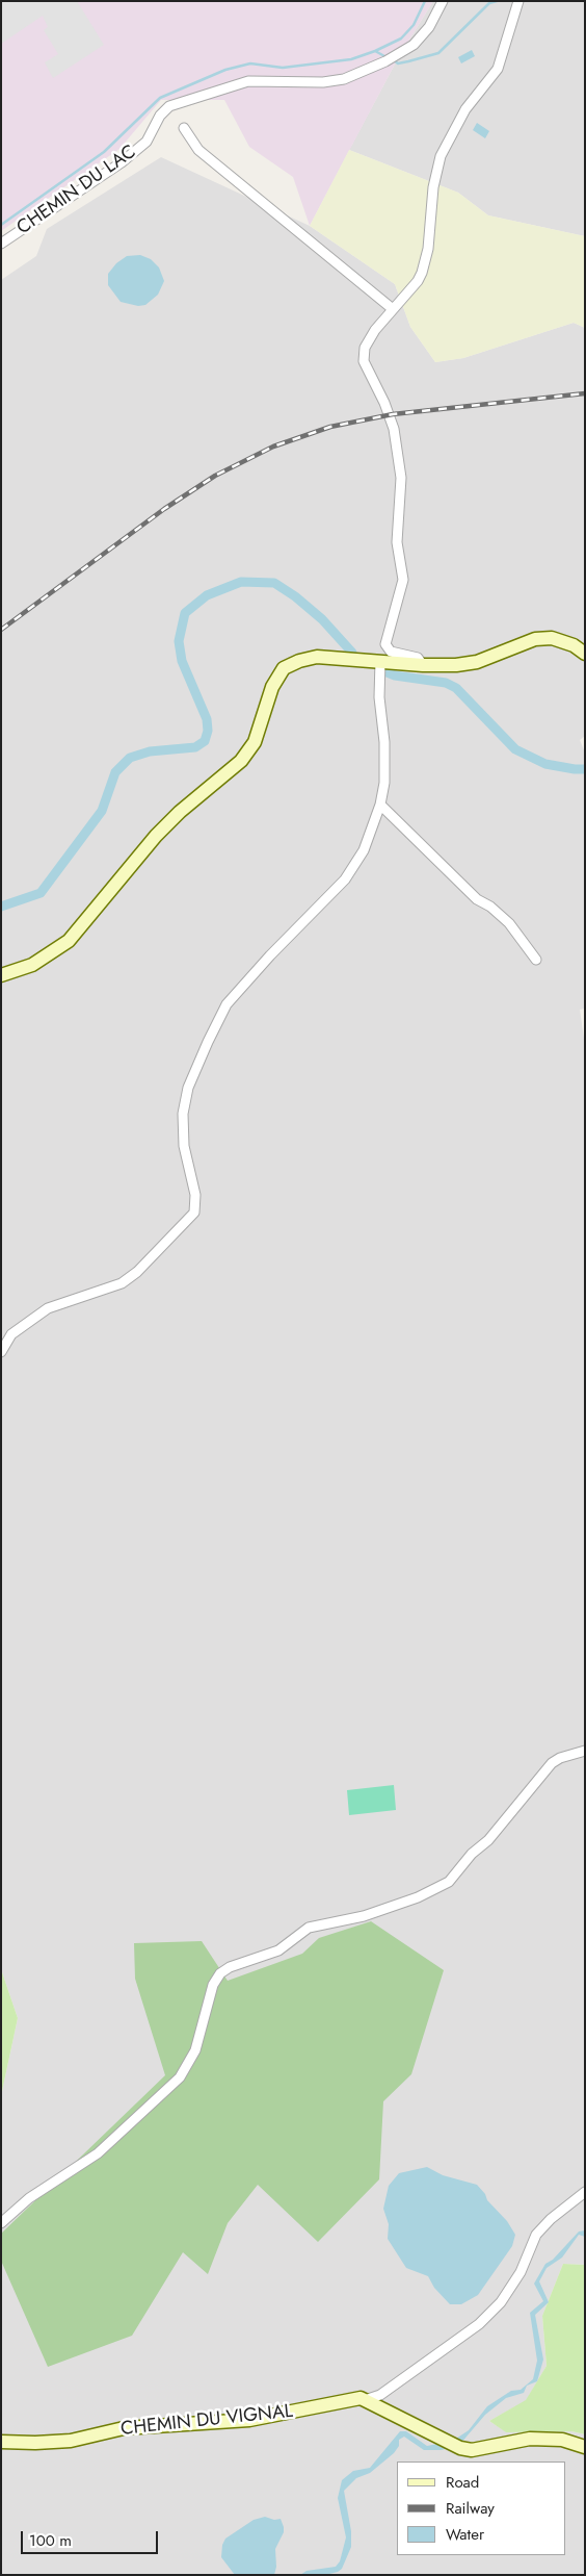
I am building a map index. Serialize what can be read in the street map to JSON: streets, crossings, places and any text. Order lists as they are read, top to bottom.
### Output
{
  "streets": {
    "street": ["CHEMIN DU LAC", "CHEMIN DU VIGNAL"]
  },
  "legend": ["Road", "Railway", "Water"],
  "scale_bar": "100 m"
}
